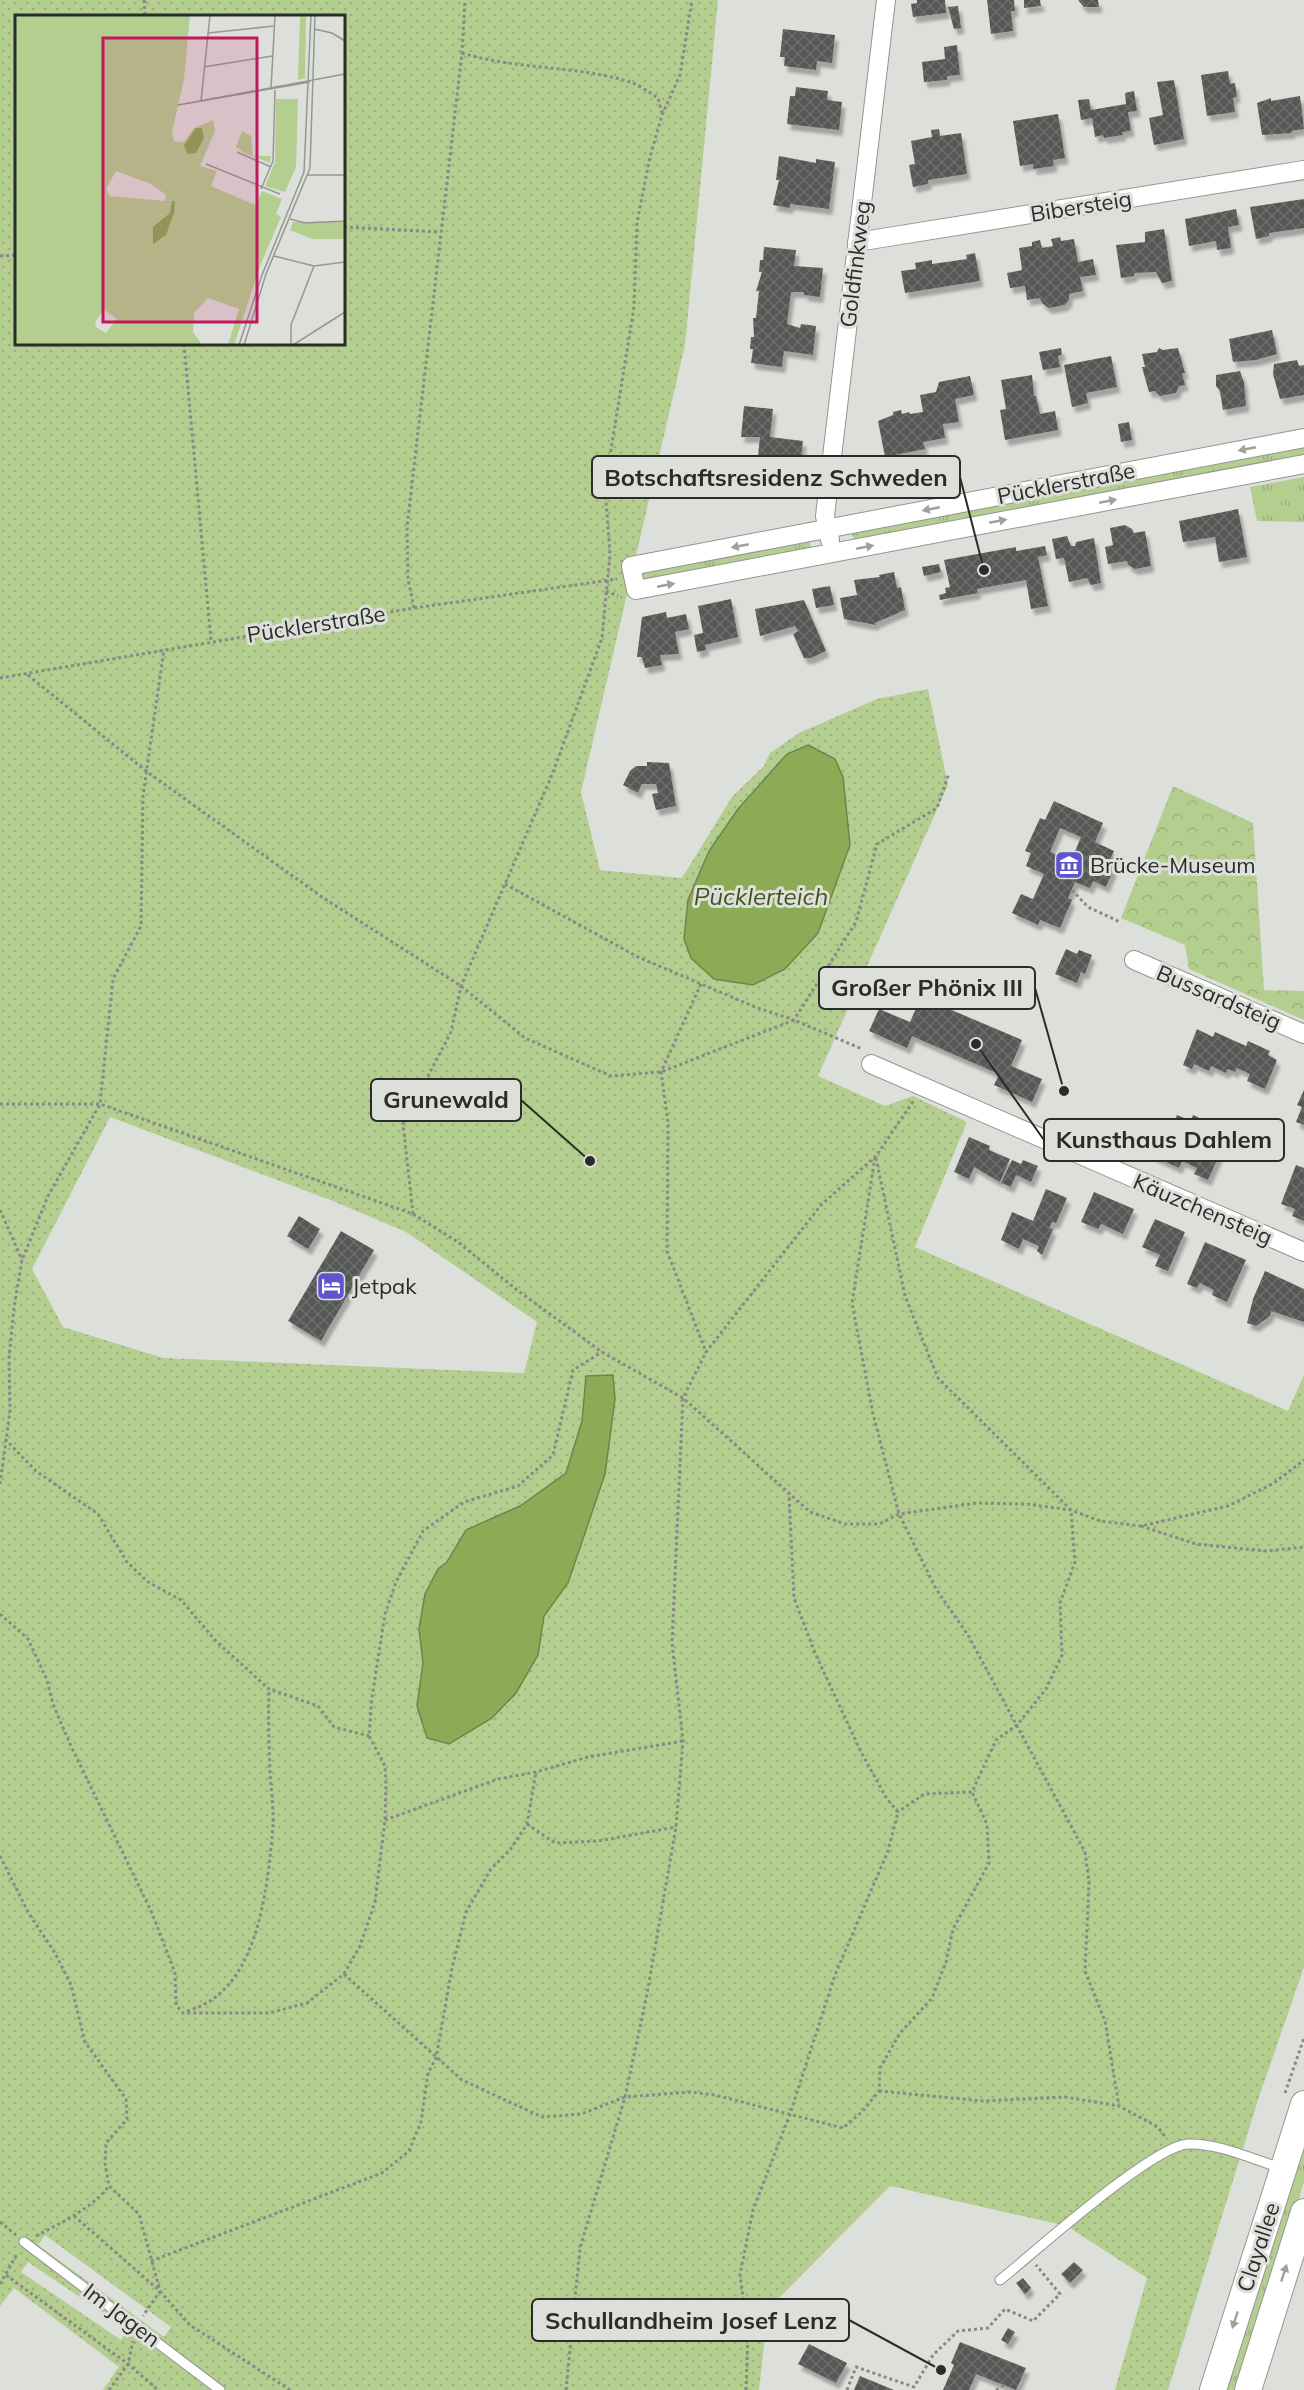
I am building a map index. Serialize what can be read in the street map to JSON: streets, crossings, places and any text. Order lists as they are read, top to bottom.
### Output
{
  "streets": {
    "main road": ["Clayallee"],
    "street": [
      "Bibersteig",
      "Goldfinkweg",
      "Pücklerstraße",
      "Bussardsteig",
      "Käuzchensteig"
    ],
    "lane": ["Im Jagen"]
  },
  "crossings": [
    ["Bibersteig", "Goldfinkweg"],
    ["Goldfinkweg", "Pücklerstraße"]
  ],
  "water": ["Pücklerteich"],
  "places": {
    "other": [
      "Botschaftsresidenz Schweden",
      "Kunsthaus Dahlem",
      "Großer Phönix III",
      "Grunewald",
      "Schullandheim Josef Lenz"
    ],
    "museum": ["Brücke-Museum"],
    "hotel": ["Jetpak"]
  }
}
